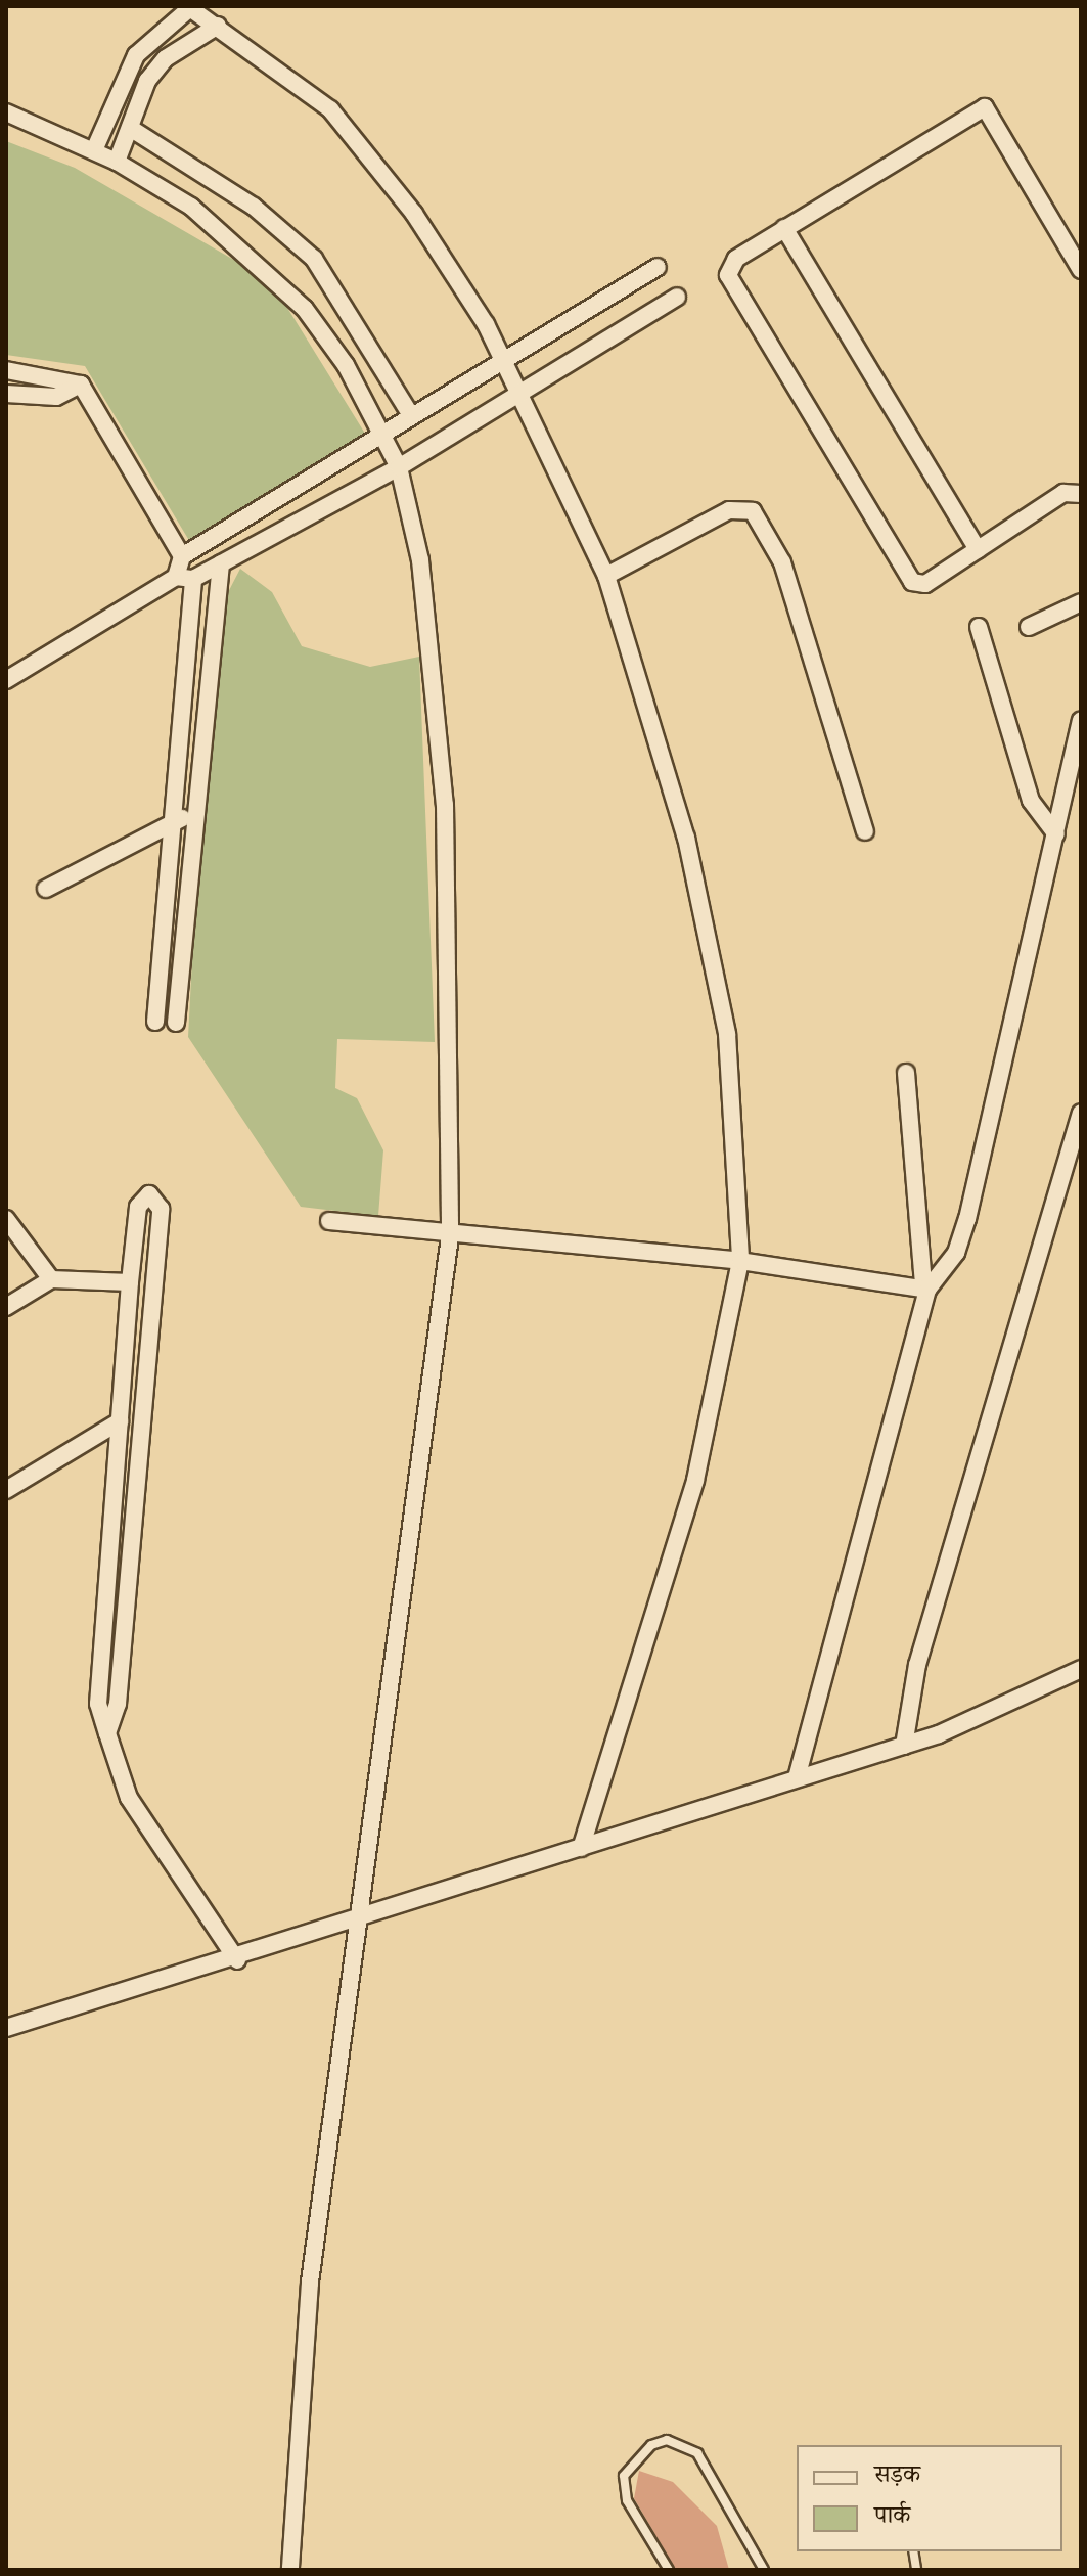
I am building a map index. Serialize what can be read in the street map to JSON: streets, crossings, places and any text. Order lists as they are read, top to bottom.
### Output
{
  "legend": ["सड़क", "पार्क"]
}
